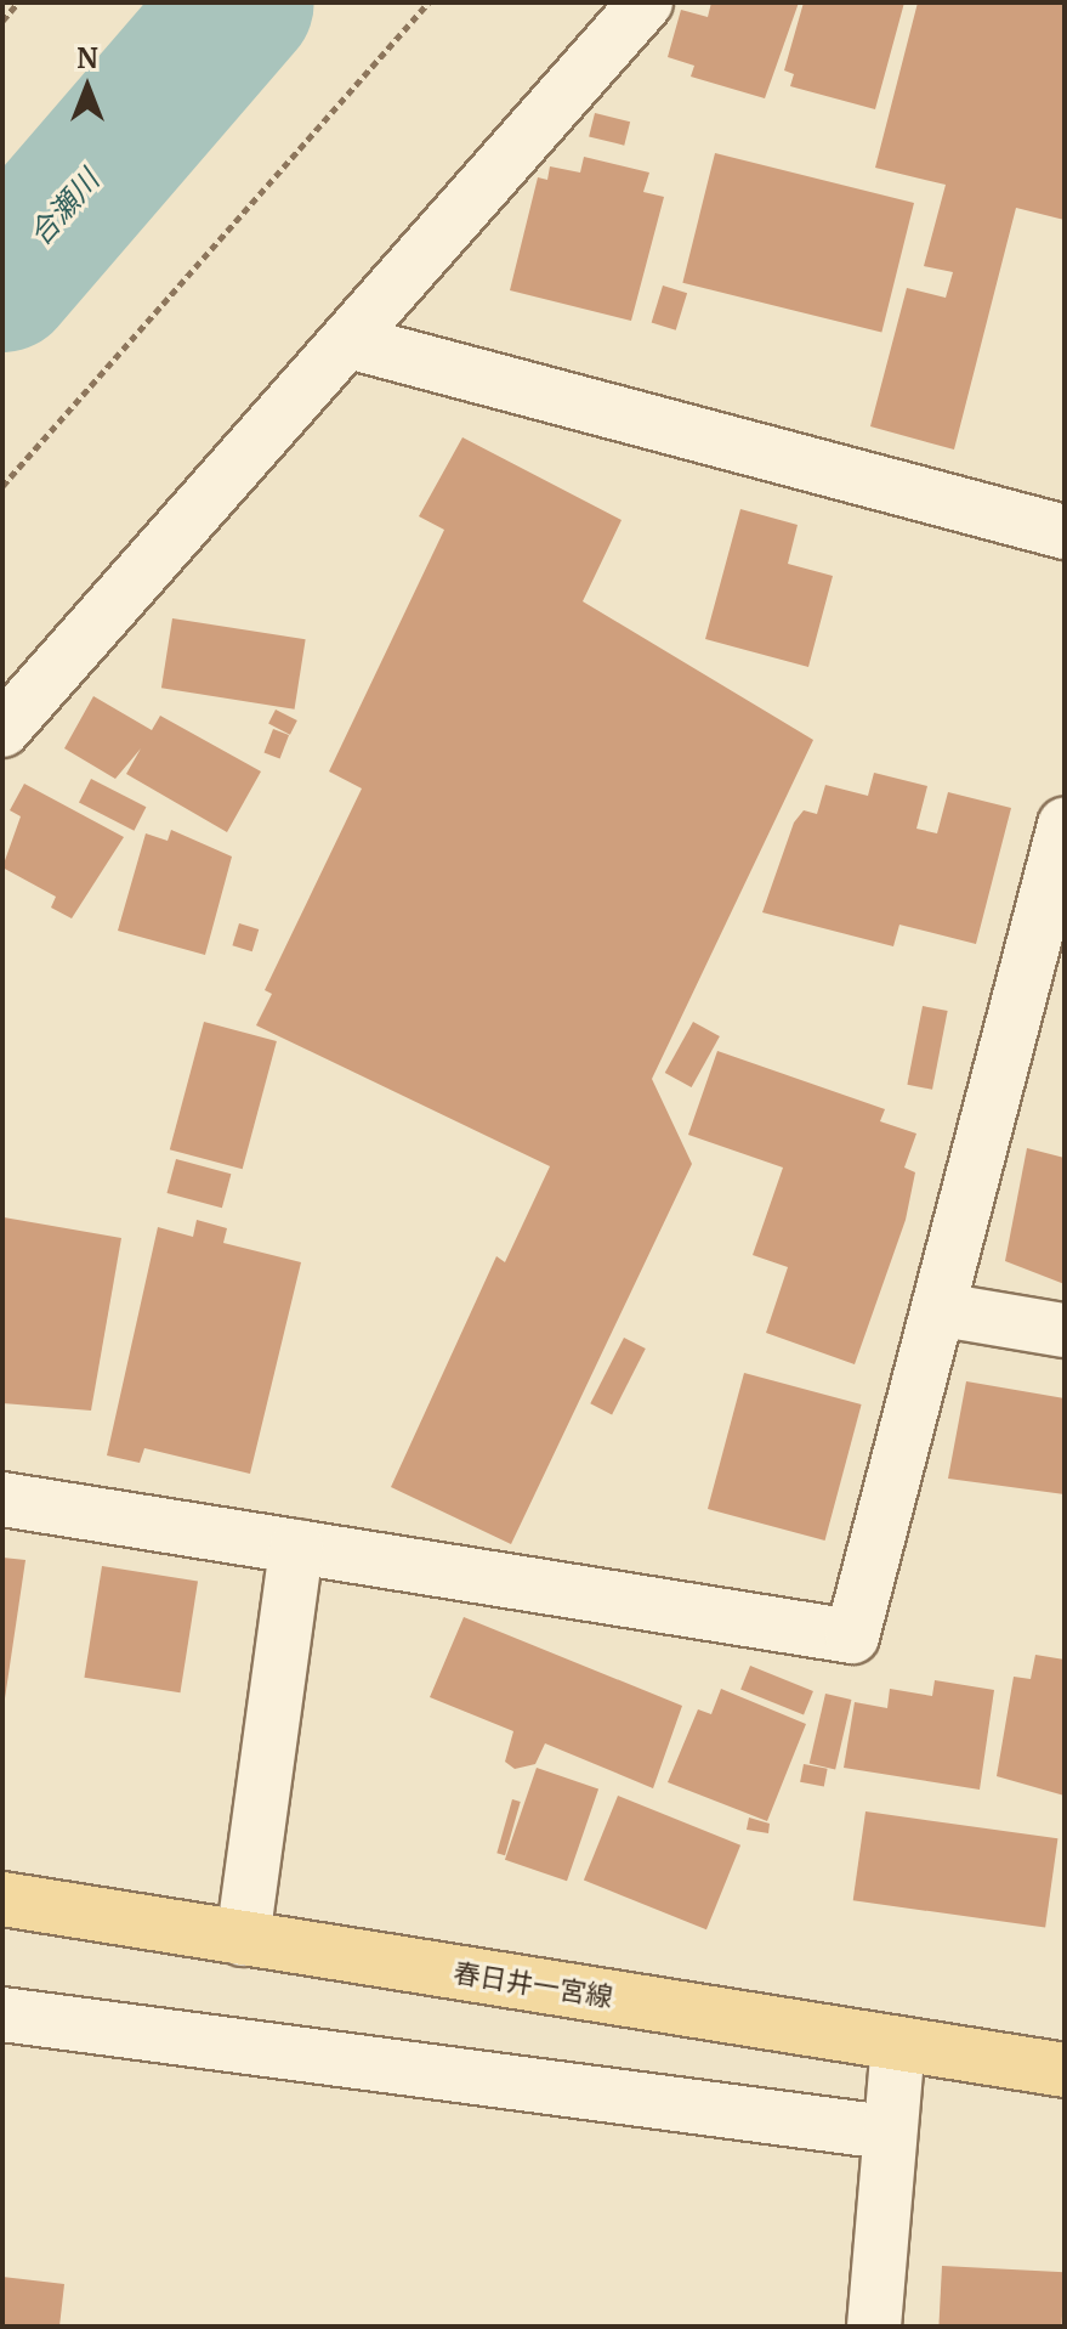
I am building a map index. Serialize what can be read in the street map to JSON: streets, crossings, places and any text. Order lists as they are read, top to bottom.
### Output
{
  "streets": {
    "main road": ["春日井一宮線"]
  },
  "water": ["合瀬川"],
  "north": "top"
}
